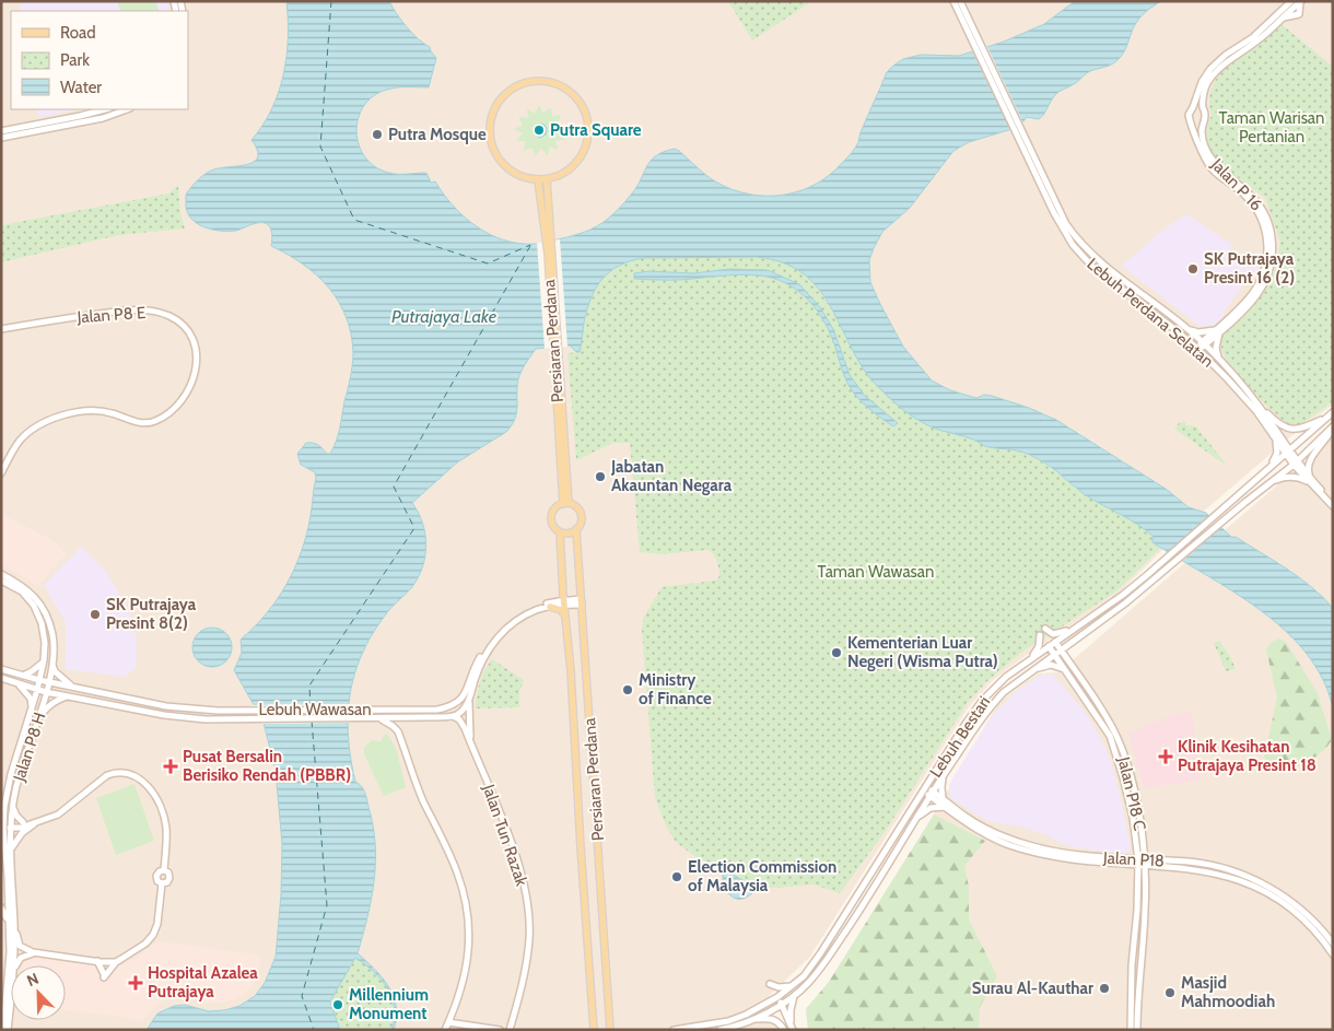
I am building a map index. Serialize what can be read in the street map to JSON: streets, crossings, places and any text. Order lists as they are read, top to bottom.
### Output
{
  "streets": {
    "main road": ["Persiaran Perdana"],
    "street": [
      "Jalan P 16",
      "Lebuh Perdana Selatan",
      "Jalan P8 E",
      "Lebuh Wawasan",
      "Lebuh Bestari",
      "Jalan P8 H",
      "Jalan P18 C",
      "Jalan Tun Razak",
      "Jalan P18"
    ]
  },
  "crossings": [
    ["Jalan P 16", "Lebuh Perdana Selatan"],
    ["Lebuh Perdana Selatan", "Lebuh Bestari"],
    ["Persiaran Perdana", "Lebuh Wawasan"],
    ["Lebuh Wawasan", "Jalan P8 H"],
    ["Lebuh Wawasan", "Jalan Tun Razak"],
    ["Lebuh Bestari", "Jalan P18 C"],
    ["Lebuh Bestari", "Jalan P18"],
    ["Jalan P18 C", "Jalan P18"]
  ],
  "water": ["Putrajaya Lake"],
  "parks": ["Taman Warisan Pertanian", "Taman Wawasan"],
  "places": {
    "other": [
      "Putra Square",
      "Putra Mosque",
      "SK Putrajaya Presint 16 (2)",
      "Jabatan Akauntan Negara",
      "SK Putrajaya Presint 8(2)",
      "Kementerian Luar Negeri (Wisma Putra)",
      "Ministry of Finance",
      "Election Commission of Malaysia",
      "Surau Al-Kauthar",
      "Masjid Mahmoodiah",
      "Millennium Monument"
    ],
    "health": ["Klinik Kesihatan Putrajaya Presint 18", "Pusat Bersalin Berisiko Rendah (PBBR)", "Hospital Azalea Putrajaya"]
  },
  "legend": ["Road", "Park", "Water"],
  "north": "top left"
}
